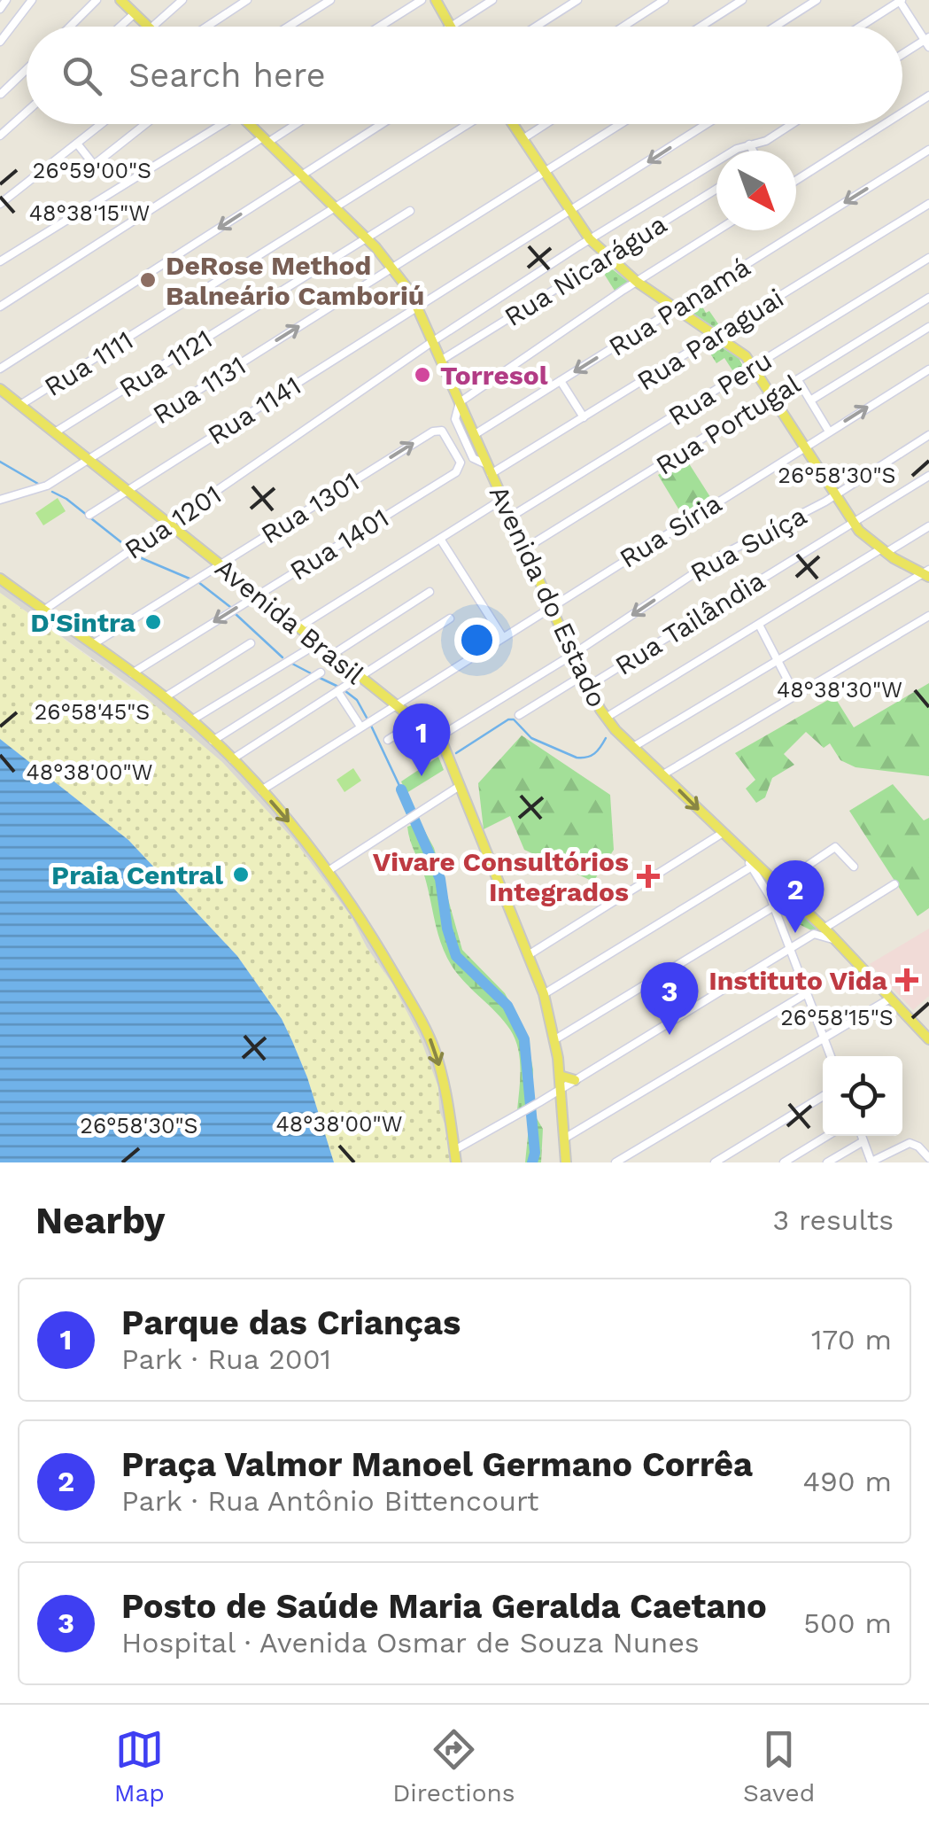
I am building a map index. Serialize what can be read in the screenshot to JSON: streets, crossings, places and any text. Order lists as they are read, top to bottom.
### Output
{
  "streets": {
    "main road": ["Avenida do Estado", "Avenida Brasil"],
    "street": [
      "Rua Nicarágua",
      "Rua Panamá",
      "Rua Paraguai",
      "Rua 1111",
      "Rua 1121",
      "Rua Peru",
      "Rua 1131",
      "Rua 1141",
      "Rua Portugal",
      "Rua 1301",
      "Rua 1201",
      "Rua Síria",
      "Rua 1401",
      "Rua Suíça",
      "Rua Tailândia"
    ]
  },
  "crossings": [
    ["Rua Nicarágua", "Avenida do Estado"],
    ["Rua Panamá", "Avenida do Estado"],
    ["Rua Paraguai", "Avenida do Estado"],
    ["Rua 1111", "Avenida do Estado"],
    ["Rua 1111", "Avenida Brasil"],
    ["Rua 1121", "Avenida do Estado"],
    ["Rua 1121", "Avenida Brasil"],
    ["Rua Peru", "Avenida do Estado"],
    ["Rua 1131", "Avenida do Estado"],
    ["Rua 1131", "Avenida Brasil"],
    ["Rua 1141", "Avenida do Estado"],
    ["Rua 1141", "Avenida Brasil"],
    ["Rua Portugal", "Avenida do Estado"],
    ["Rua 1301", "Avenida Brasil"],
    ["Rua 1201", "Avenida do Estado"],
    ["Rua 1201", "Avenida Brasil"],
    ["Rua Síria", "Avenida do Estado"],
    ["Rua Síria", "Avenida Brasil"],
    ["Rua 1401", "Avenida Brasil"],
    ["Rua Suíça", "Avenida do Estado"],
    ["Rua Suíça", "Avenida Brasil"],
    ["Avenida do Estado", "Rua Tailândia"]
  ],
  "one_way": ["Rua 1131", "Rua 1301", "Rua Suíça"],
  "places": {
    "other": [
      "DeRose Method Balneário Camboriú",
      "Torresol",
      "D'Sintra",
      "Praia Central"
    ],
    "health": ["Vivare Consultórios Integrados", "Instituto Vida"]
  },
  "north": "bottom right",
  "page": {
    "search": "Search here",
    "pins": ["1", "2", "3"],
    "heading": ["Nearby", "3 results"],
    "list": [
      {
        "mark": "1",
        "name": "Parque das Crianças",
        "note": "Park · Rua 2001",
        "value": "170 m"
      },
      {
        "mark": "2",
        "name": "Praça Valmor Manoel Germano Corrêa",
        "note": "Park · Rua Antônio Bittencourt",
        "value": "490 m"
      },
      {
        "mark": "3",
        "name": "Posto de Saúde Maria Geralda Caetano",
        "note": "Hospital · Avenida Osmar de Souza Nunes",
        "value": "500 m"
      }
    ],
    "nav": ["Map", "Directions", "Saved"]
  },
  "coordinates": [
    "26°59'00\"S",
    "48°38'15\"W",
    "26°58'30\"S",
    "48°38'30\"W",
    "26°58'45\"S",
    "48°38'00\"W",
    "26°58'15\"S"
  ]
}
